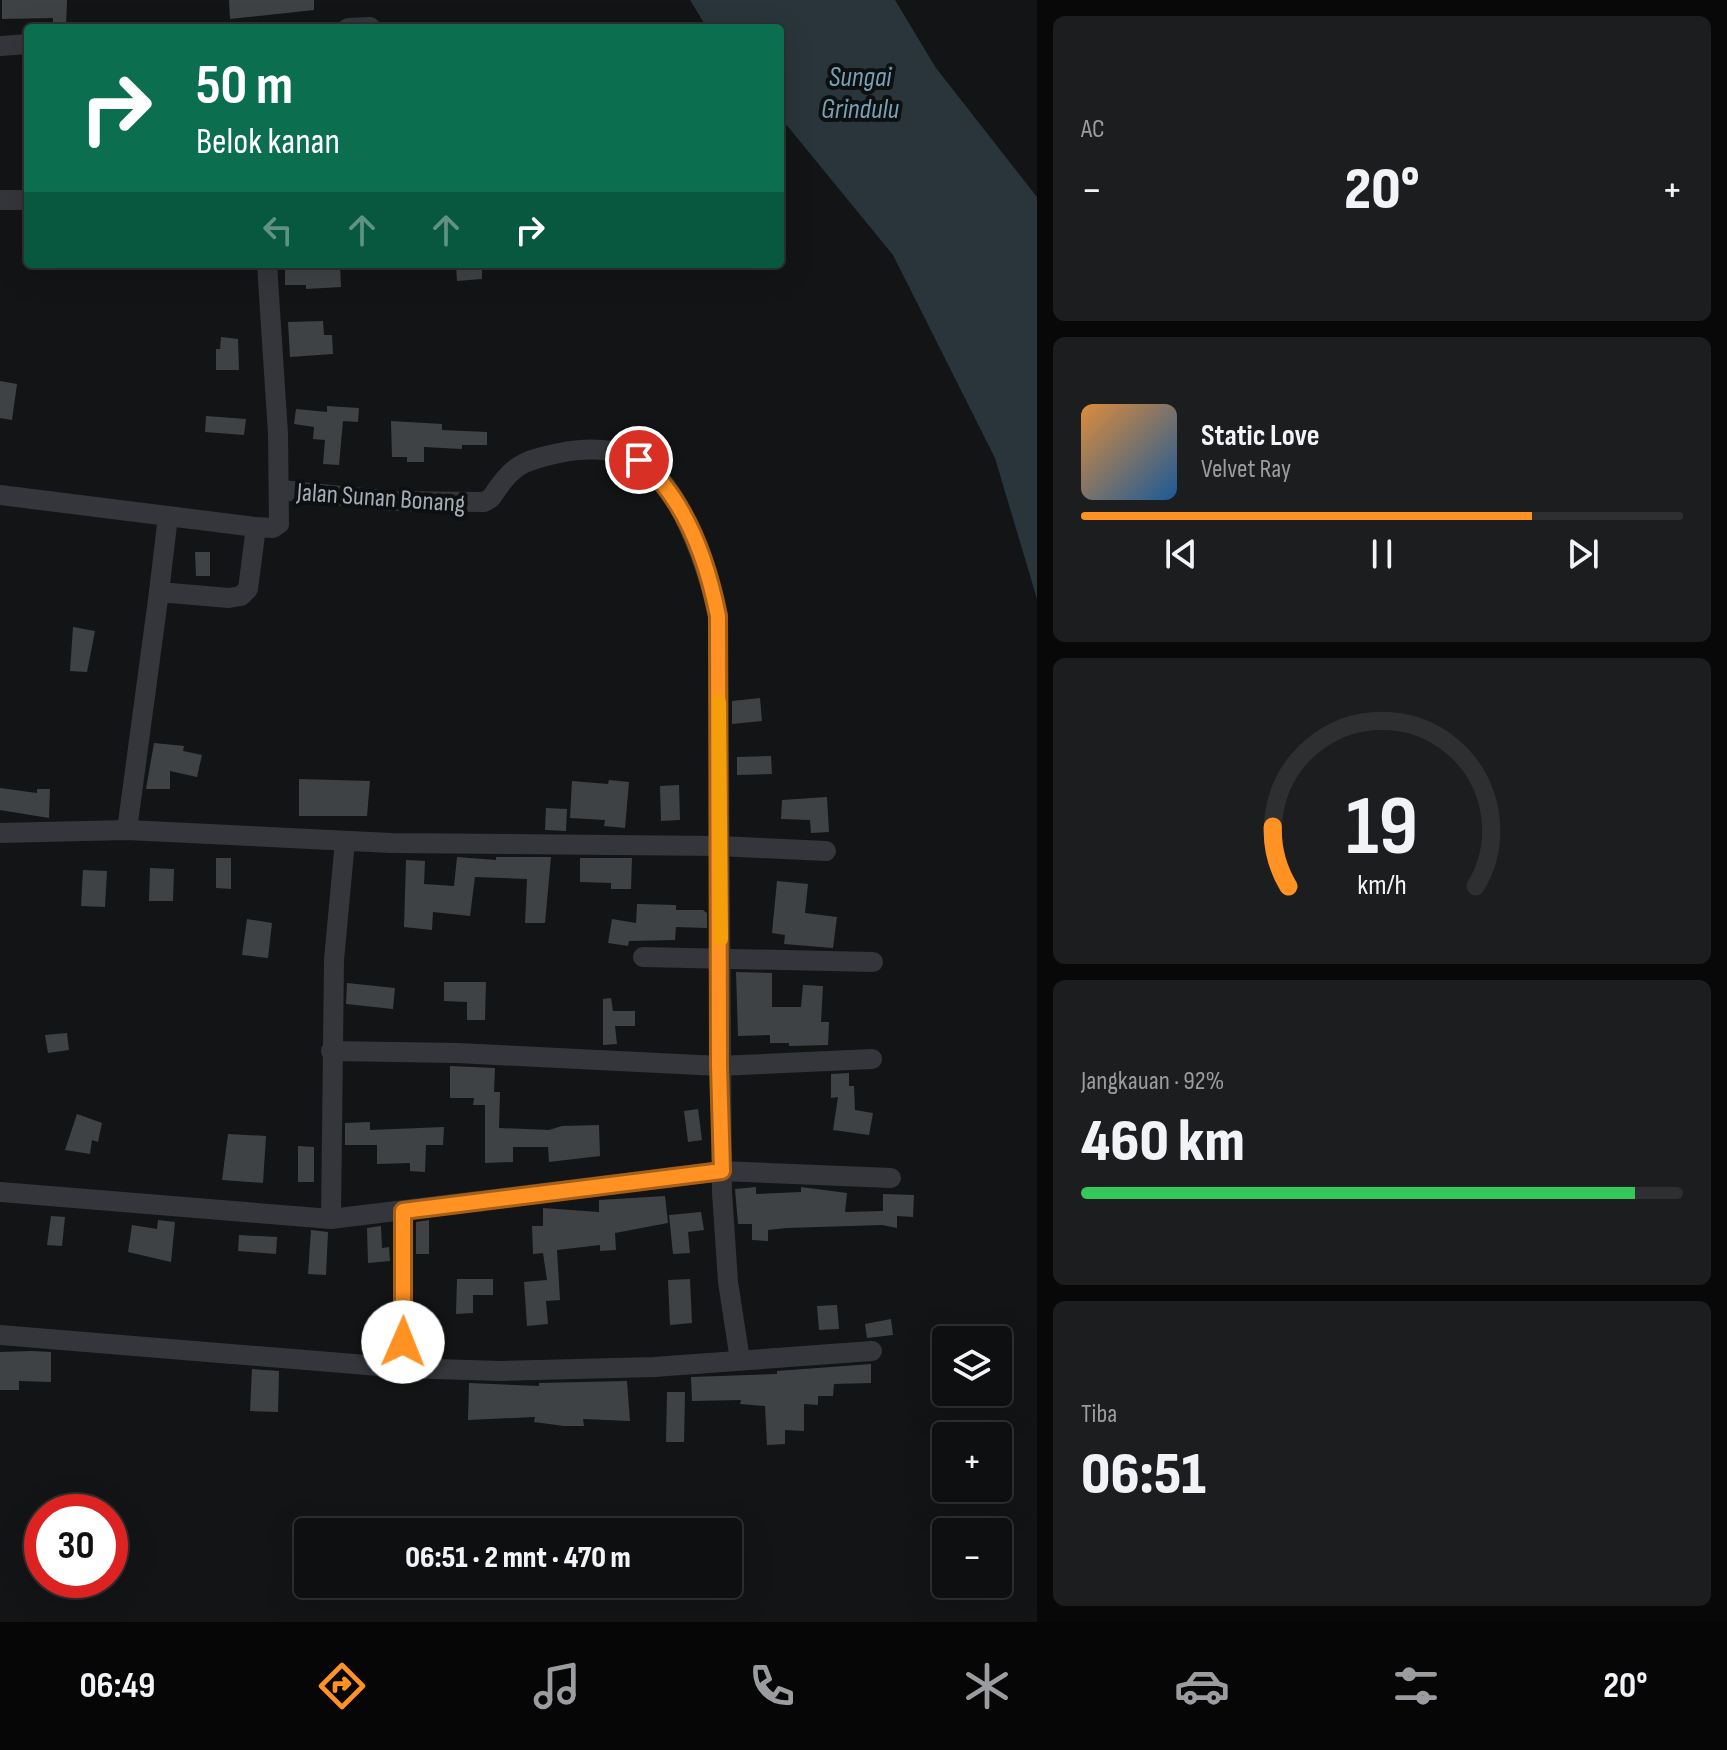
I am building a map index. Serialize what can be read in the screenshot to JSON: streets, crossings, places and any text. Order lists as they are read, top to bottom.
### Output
{
  "streets": {
    "street": ["Jalan Sunan Bonang"]
  },
  "water": ["Sungai Grindulu"],
  "page": {
    "tile": [
      "AC",
      ["Jangkauan · 92%", "460 km"],
      ["Tiba", "06:51"]
    ],
    "turn": ["50 m", "Belok kanan"],
    "heat": ["−", "20°", "+"],
    "song": ["Static Love", "Velvet Ray"],
    "map_buttons": ["+", "−"],
    "limit": "30",
    "trip": "06:51 · 2 mnt · 470 m",
    "tabs": ["06:49", "20°"],
    "gauge": ["19", "km/h"]
  }
}
